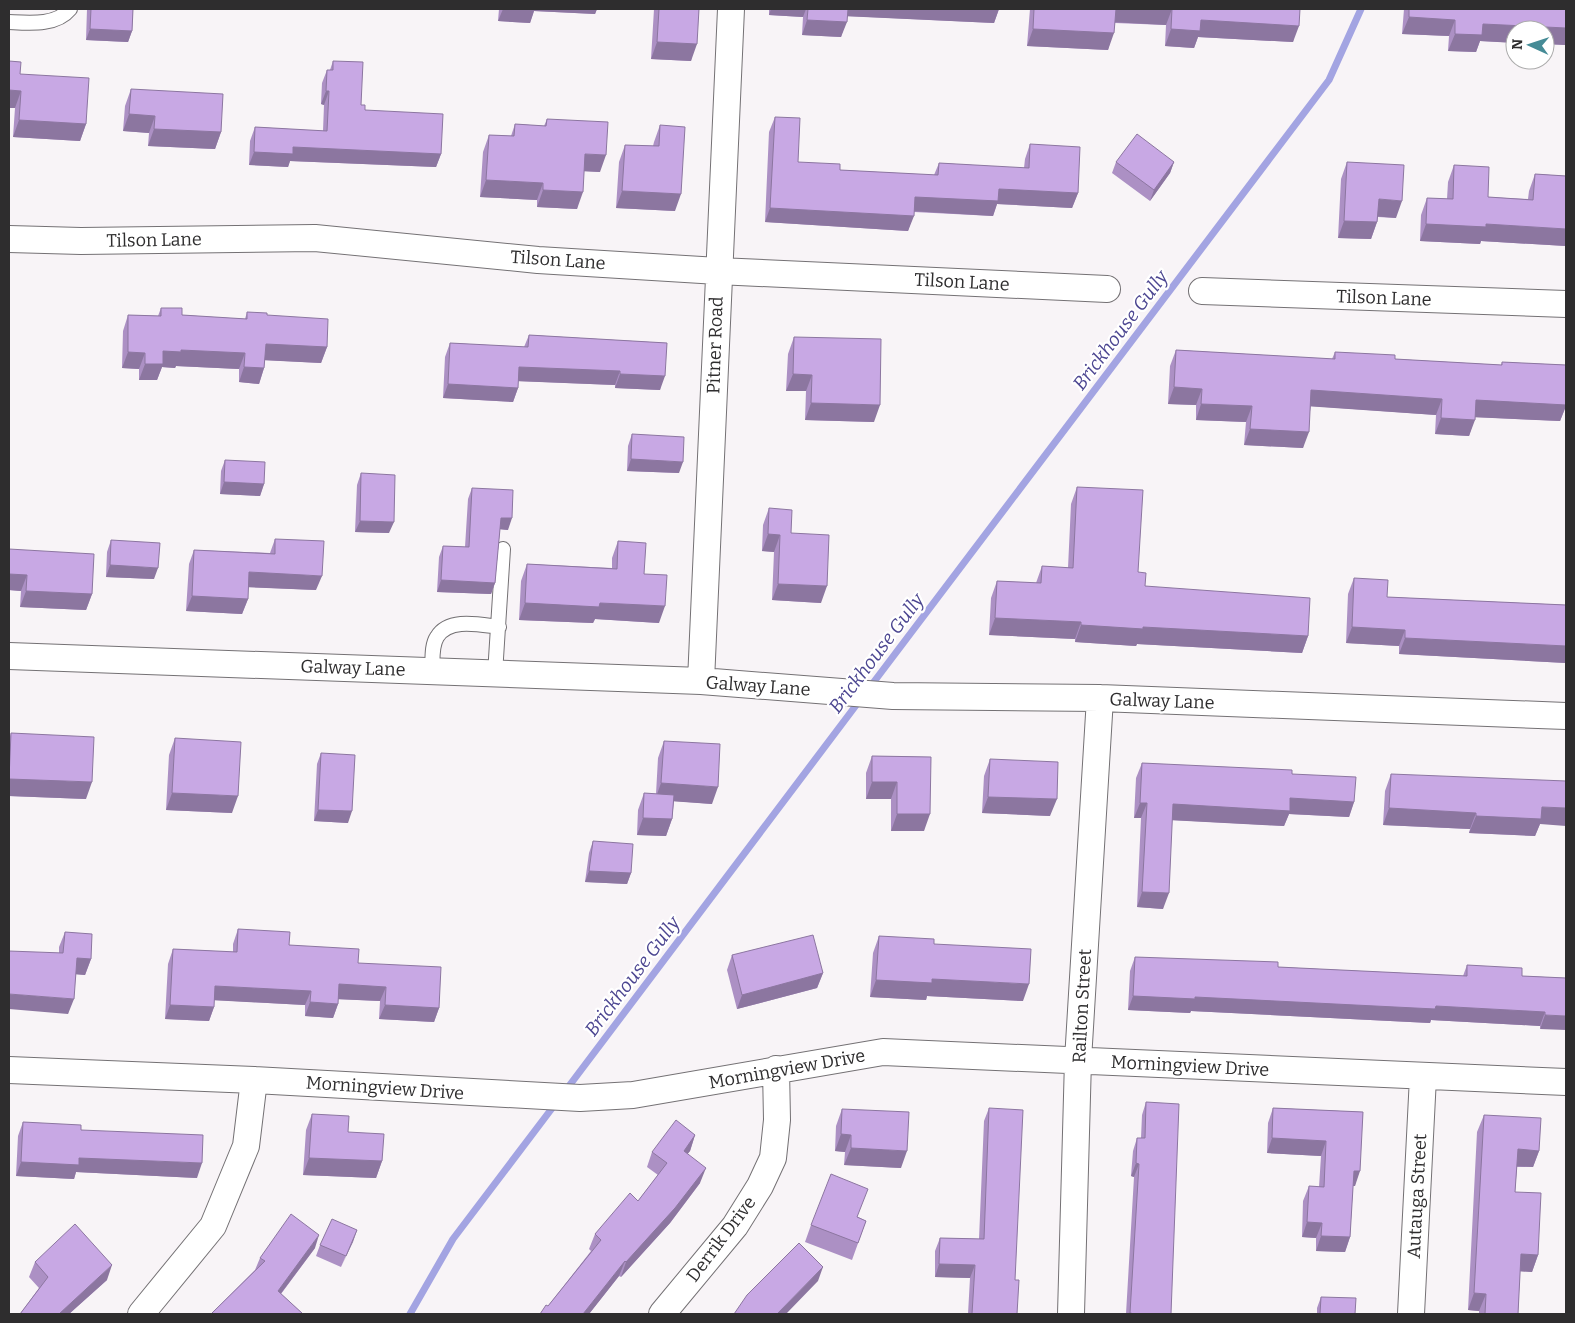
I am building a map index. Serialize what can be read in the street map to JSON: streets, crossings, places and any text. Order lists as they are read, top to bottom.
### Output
{
  "streets": {
    "street": [
      "Tilson Lane",
      "Pitner Road",
      "Galway Lane",
      "Railton Street",
      "Morningview Drive",
      "Autauga Street",
      "Derrik Drive"
    ]
  },
  "crossings": [
    ["Tilson Lane", "Pitner Road"],
    ["Pitner Road", "Galway Lane"],
    ["Galway Lane", "Railton Street"],
    ["Railton Street", "Morningview Drive"],
    ["Morningview Drive", "Autauga Street"],
    ["Morningview Drive", "Derrik Drive"]
  ],
  "water": ["Brickhouse Gully"],
  "north": "left"
}
